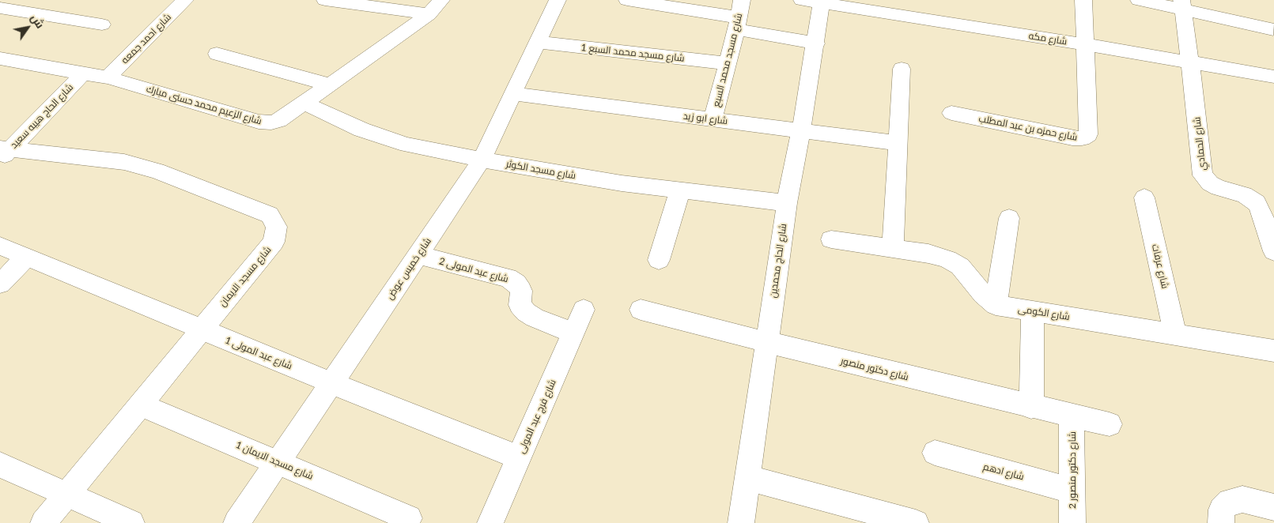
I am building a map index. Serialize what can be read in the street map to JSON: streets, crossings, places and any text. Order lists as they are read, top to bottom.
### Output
{
  "streets": {
    "street": [
      "شارع احمد جمعه",
      "شارع مكه",
      "شارع مسجد محمد السبع 1",
      "شارع مسجد محمد السبع",
      "شارع الزعيم محمد حسنى مبارك",
      "شارع الحاج هيبه سعيد",
      "شارع ابو زيد",
      "شارع حمزه بن عبد المطلب",
      "شارع الحمادي",
      "شارع مسجد الكوثر",
      "شارع الحاج محمدين",
      "شارع عرفات",
      "شارع خميس عوض",
      "شارع عبد المولى 2",
      "شارع مسجد الايمان",
      "شارع الكومى",
      "شارع عبد المولى 1",
      "شارع دكتور منصور",
      "شارع فرج عبد المولى",
      "شارع مسجد الايمان 1",
      "شارع دكتور منصور 2",
      "شارع ادهم"
    ]
  },
  "crossings": [
    ["شارع احمد جمعه", "شارع الزعيم محمد حسنى مبارك"],
    ["شارع مكه", "شارع حمزه بن عبد المطلب"],
    ["شارع مكه", "شارع الحمادي"],
    ["شارع مكه", "شارع الحاج محمدين"],
    ["شارع مسجد محمد السبع 1", "شارع مسجد محمد السبع"],
    ["شارع مسجد محمد السبع 1", "شارع خميس عوض"],
    ["شارع مسجد محمد السبع", "شارع ابو زيد"],
    ["شارع الزعيم محمد حسنى مبارك", "شارع الحاج هيبه سعيد"],
    ["شارع الزعيم محمد حسنى مبارك", "شارع مسجد الكوثر"],
    ["شارع الحاج هيبه سعيد", "شارع مسجد الايمان"],
    ["شارع ابو زيد", "شارع الحاج محمدين"],
    ["شارع ابو زيد", "شارع خميس عوض"],
    ["شارع مسجد الكوثر", "شارع الحاج محمدين"],
    ["شارع مسجد الكوثر", "شارع خميس عوض"],
    ["شارع الحاج محمدين", "شارع دكتور منصور"],
    ["شارع عرفات", "شارع الكومى"],
    ["شارع خميس عوض", "شارع عبد المولى 2"],
    ["شارع خميس عوض", "شارع عبد المولى 1"],
    ["شارع خميس عوض", "شارع مسجد الايمان 1"],
    ["شارع عبد المولى 2", "شارع فرج عبد المولى"],
    ["شارع مسجد الايمان", "شارع عبد المولى 1"],
    ["شارع مسجد الايمان", "شارع مسجد الايمان 1"],
    ["شارع عبد المولى 1", "شارع فرج عبد المولى"],
    ["شارع دكتور منصور", "شارع دكتور منصور 2"],
    ["شارع دكتور منصور 2", "شارع ادهم"]
  ],
  "north": "top right"
}
